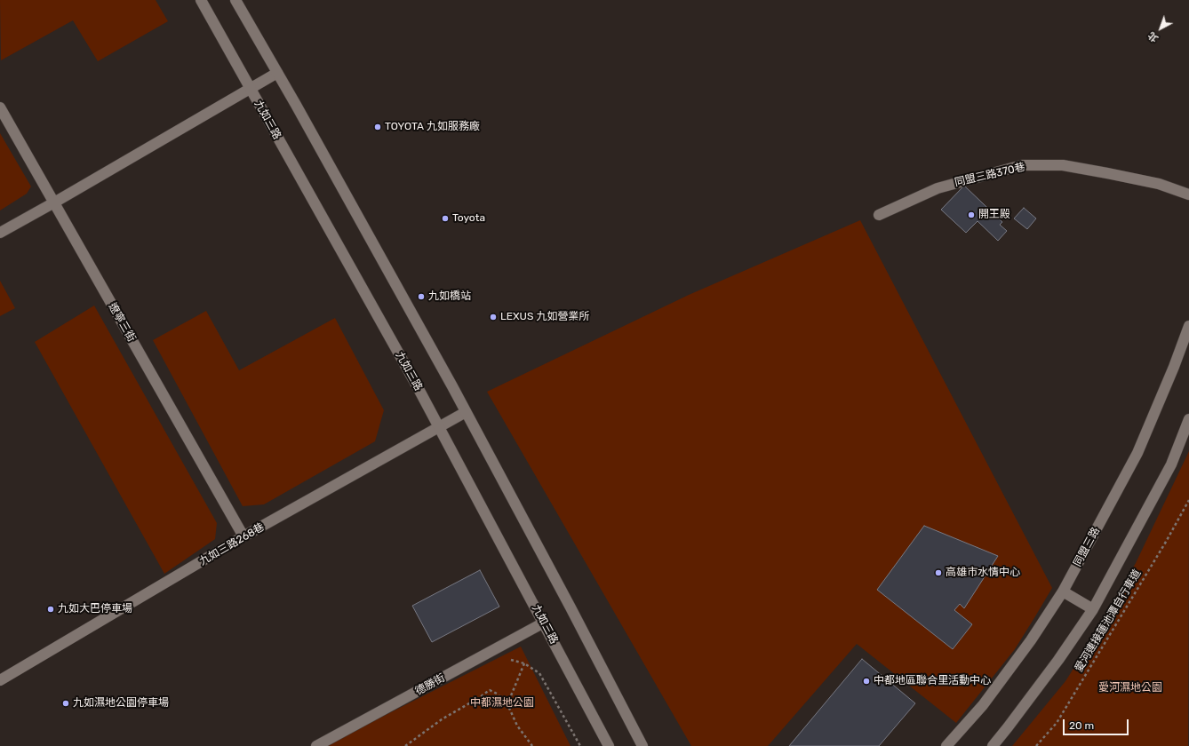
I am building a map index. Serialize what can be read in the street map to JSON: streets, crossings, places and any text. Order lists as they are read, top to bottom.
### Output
{
  "streets": {
    "street": [
      "九如三路",
      "同盟三路370巷",
      "遼寧三街",
      "九如三路268巷",
      "同盟三路",
      "德勝街"
    ],
    "path": ["愛河連接蓮池潭自行車道"]
  },
  "crossings": [
    ["九如三路", "九如三路268巷"],
    ["九如三路", "德勝街"],
    ["遼寧三街", "九如三路268巷"]
  ],
  "parks": ["愛河濕地公園", "中都濕地公園"],
  "places": [
    "TOYOTA 九如服務廠",
    "開王殿",
    "Toyota",
    "九如橋站",
    "LEXUS 九如營業所",
    "高雄市水情中心",
    "九如大巴停車場",
    "中都地區聯合里活動中心",
    "九如濕地公園停車場"
  ],
  "scale_bar": "20 m",
  "north": "bottom left"
}
